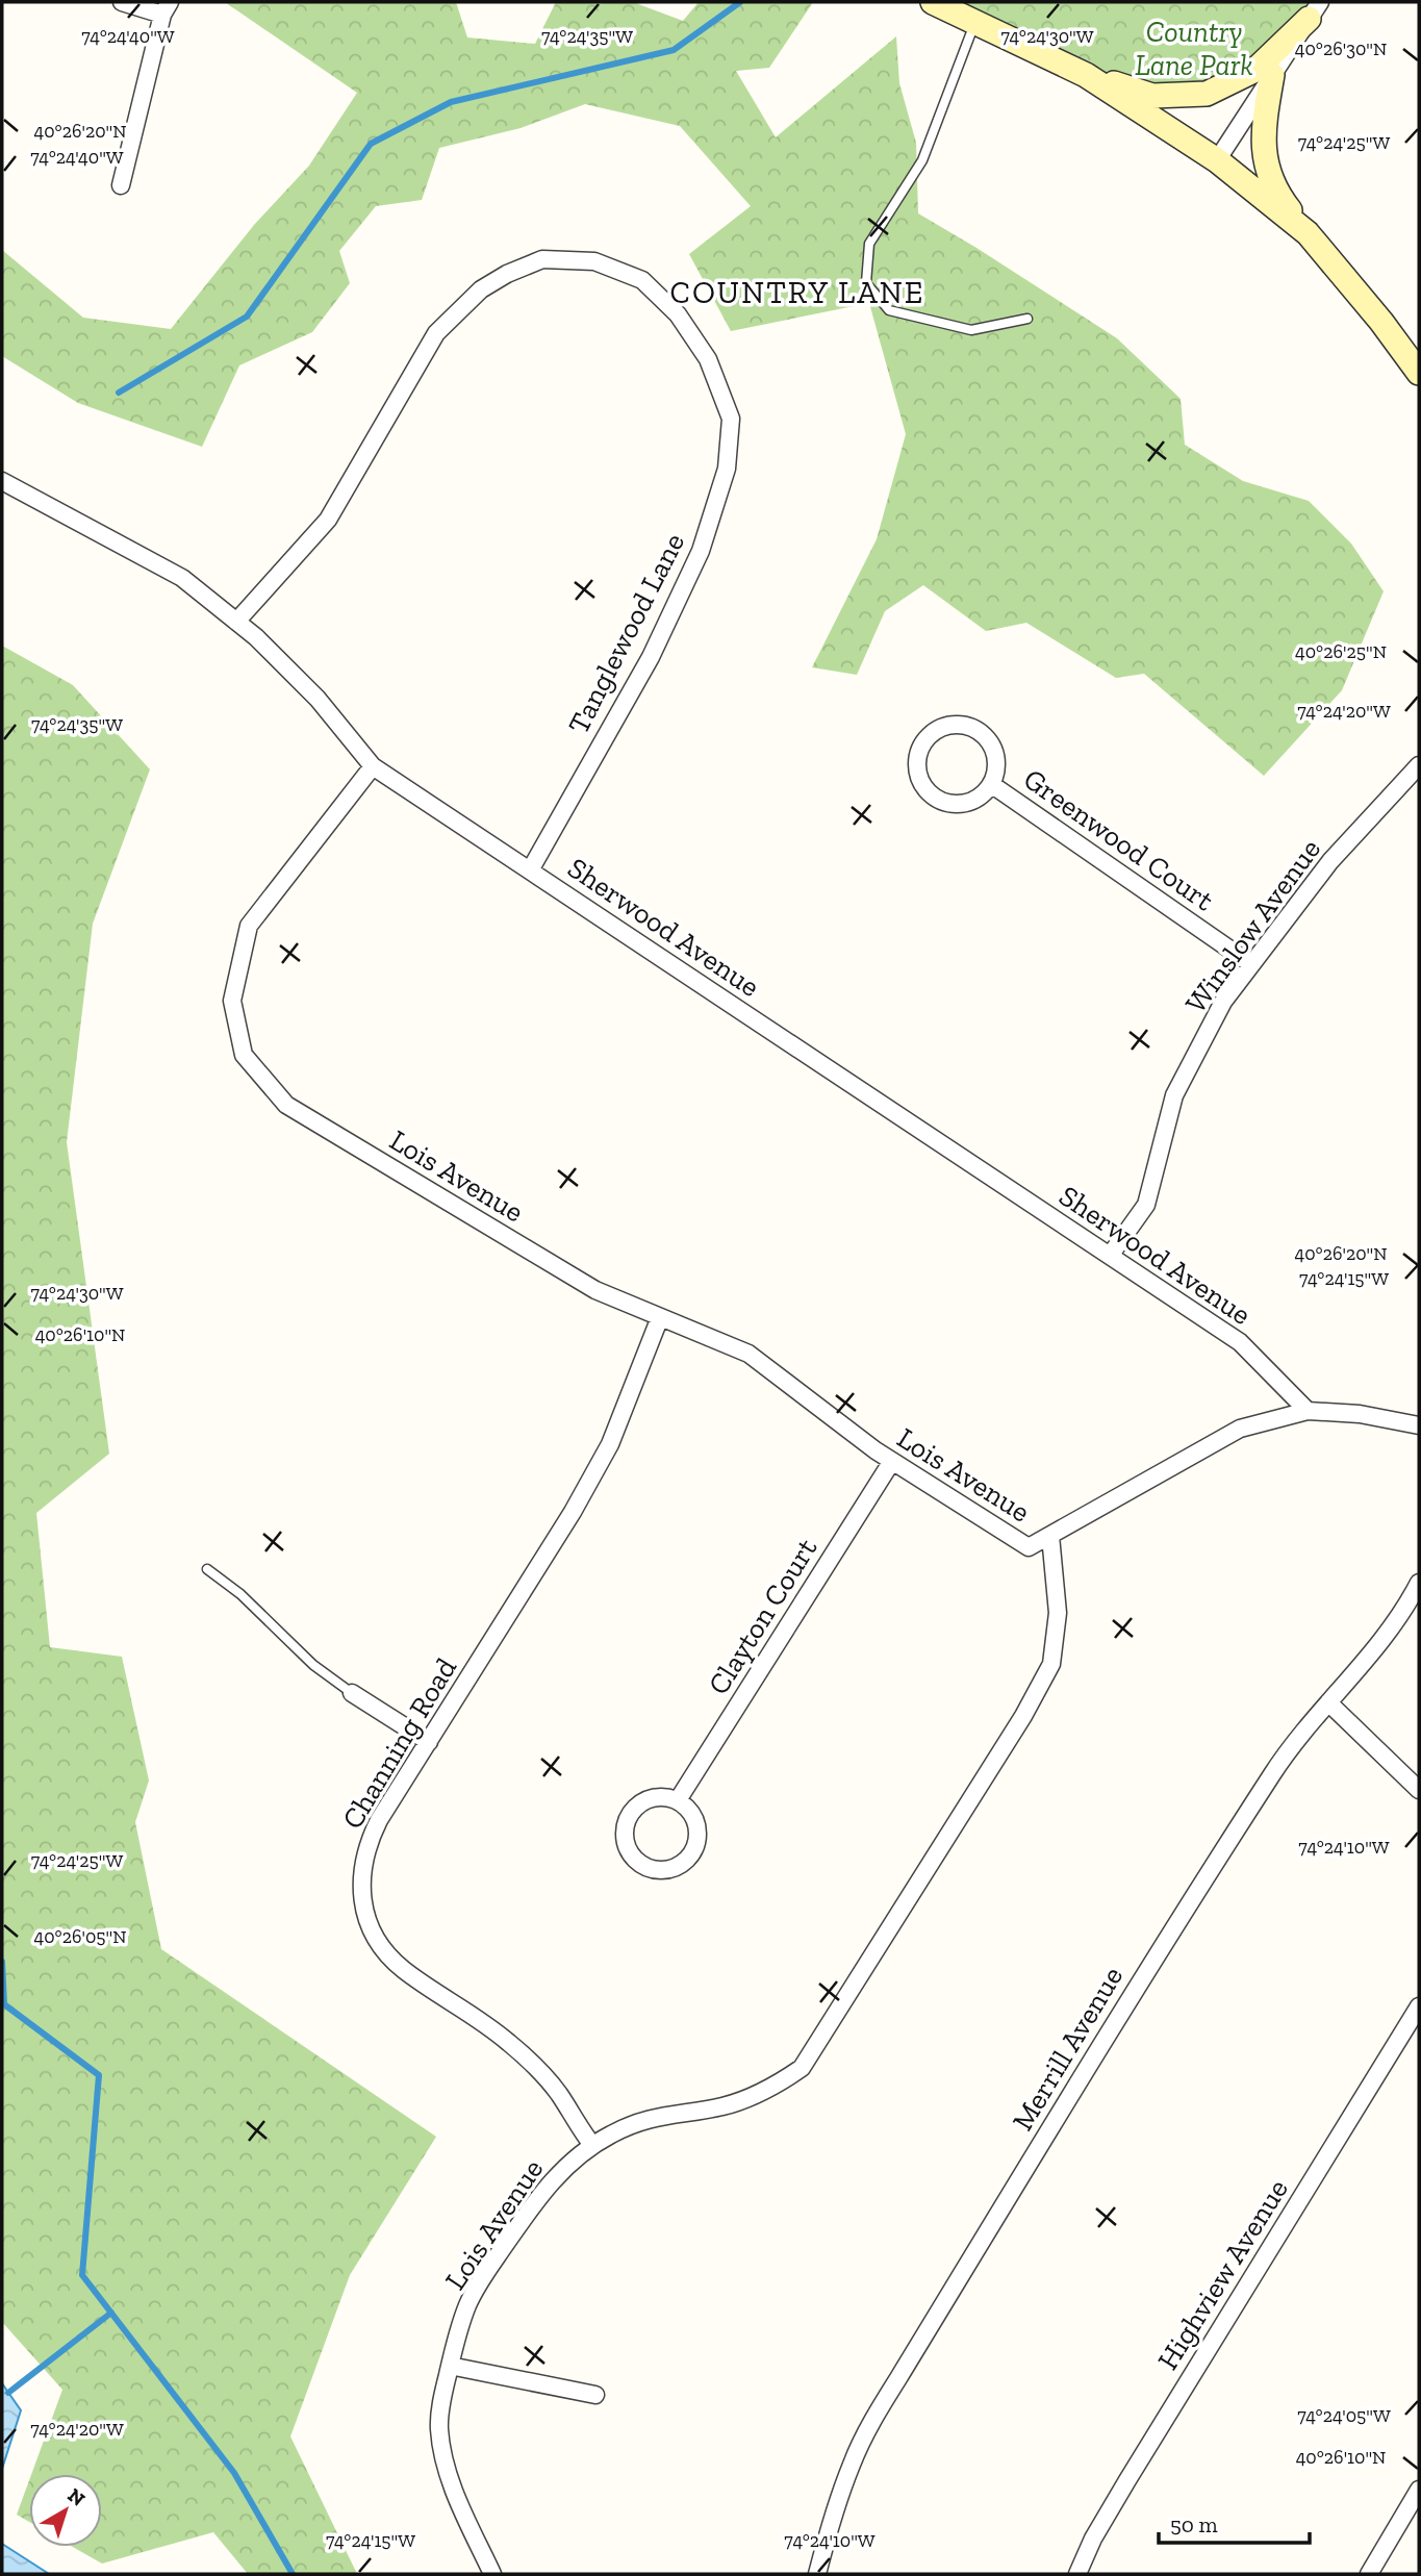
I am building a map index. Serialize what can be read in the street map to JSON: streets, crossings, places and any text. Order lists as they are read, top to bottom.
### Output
{
  "streets": {
    "street": [
      "Tanglewood Lane",
      "Greenwood Court",
      "Winslow Avenue",
      "Sherwood Avenue",
      "Lois Avenue",
      "Clayton Court",
      "Channing Road",
      "Merrill Avenue",
      "Highview Avenue"
    ]
  },
  "crossings": [
    ["Tanglewood Lane", "Sherwood Avenue"],
    ["Greenwood Court", "Winslow Avenue"],
    ["Winslow Avenue", "Sherwood Avenue"],
    ["Sherwood Avenue", "Lois Avenue"],
    ["Lois Avenue", "Clayton Court"],
    ["Lois Avenue", "Channing Road"]
  ],
  "districts": ["COUNTRY LANE"],
  "parks": ["Country Lane Park"],
  "scale_bar": "50 m",
  "north": "top right",
  "coordinates": [
    "74°24'35\"W",
    "74°24'40\"W",
    "74°24'30\"W",
    "40°26'30\"N",
    "40°26'20\"N",
    "74°24'25\"W",
    "40°26'25\"N",
    "74°24'20\"W",
    "74°24'15\"W",
    "40°26'10\"N",
    "74°24'10\"W",
    "40°26'05\"N",
    "74°24'05\"W"
  ]
}
